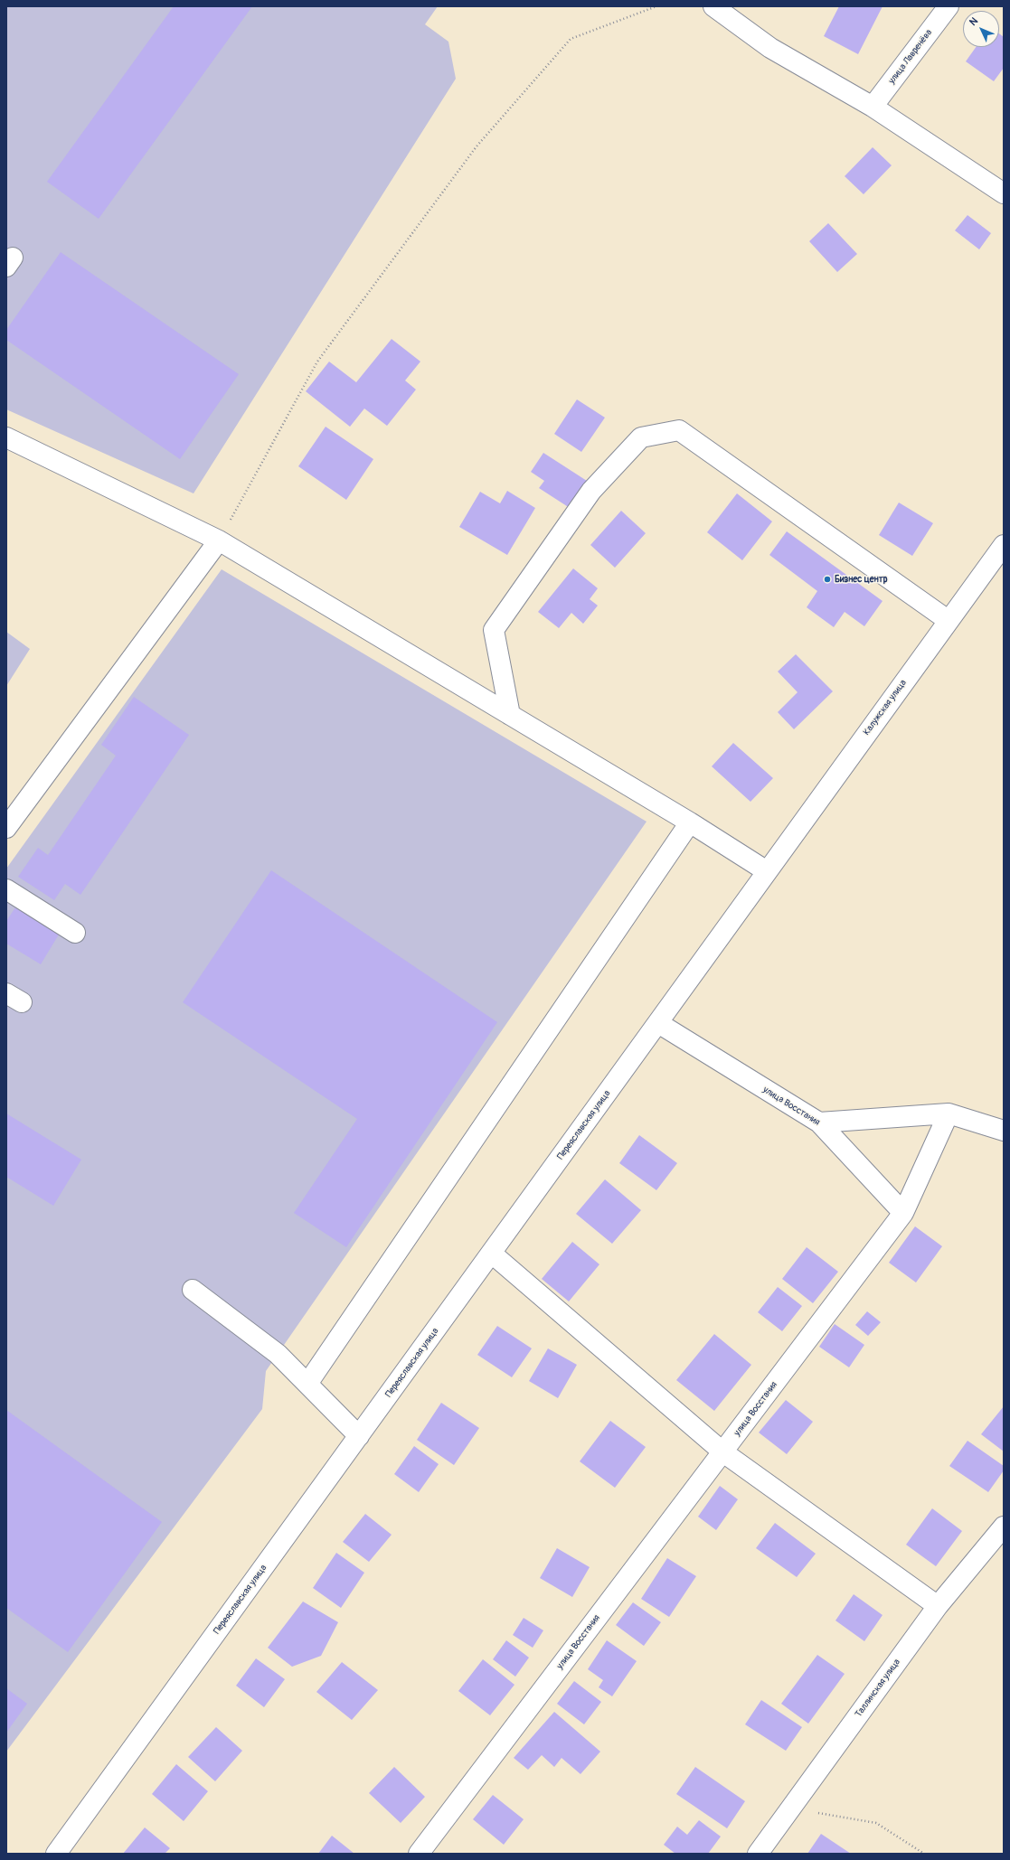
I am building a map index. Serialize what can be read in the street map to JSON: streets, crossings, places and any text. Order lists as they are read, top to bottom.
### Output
{
  "streets": {
    "street": [
      "улица Лавренёва",
      "Калужская улица",
      "улица Восстания",
      "Переяславская улица",
      "Таллинская улица"
    ]
  },
  "crossings": [
    ["Калужская улица", "Переяславская улица"],
    ["улица Восстания", "Переяславская улица"]
  ],
  "places": ["Бизнес центр"],
  "north": "top left"
}
